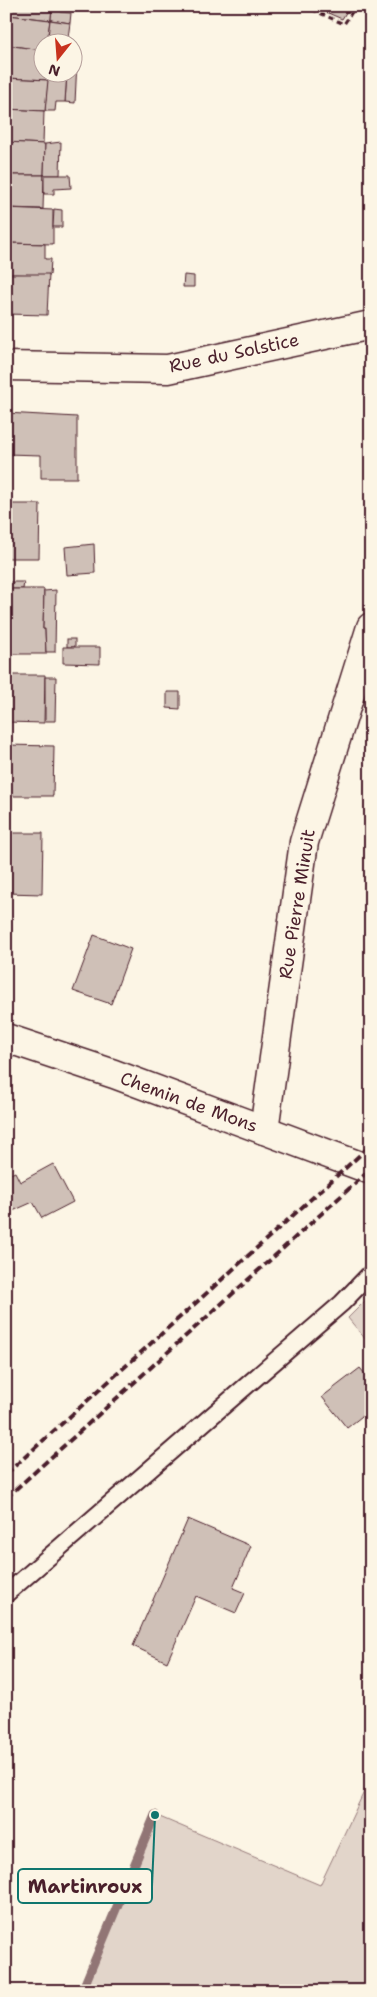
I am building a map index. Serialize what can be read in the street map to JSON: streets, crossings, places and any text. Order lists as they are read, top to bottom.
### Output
{
  "streets": {
    "street": ["Rue du Solstice", "Rue Pierre Minuit", "Chemin de Mons"]
  },
  "crossings": [
    ["Rue Pierre Minuit", "Chemin de Mons"]
  ],
  "places": ["Martinroux"],
  "north": "bottom"
}
